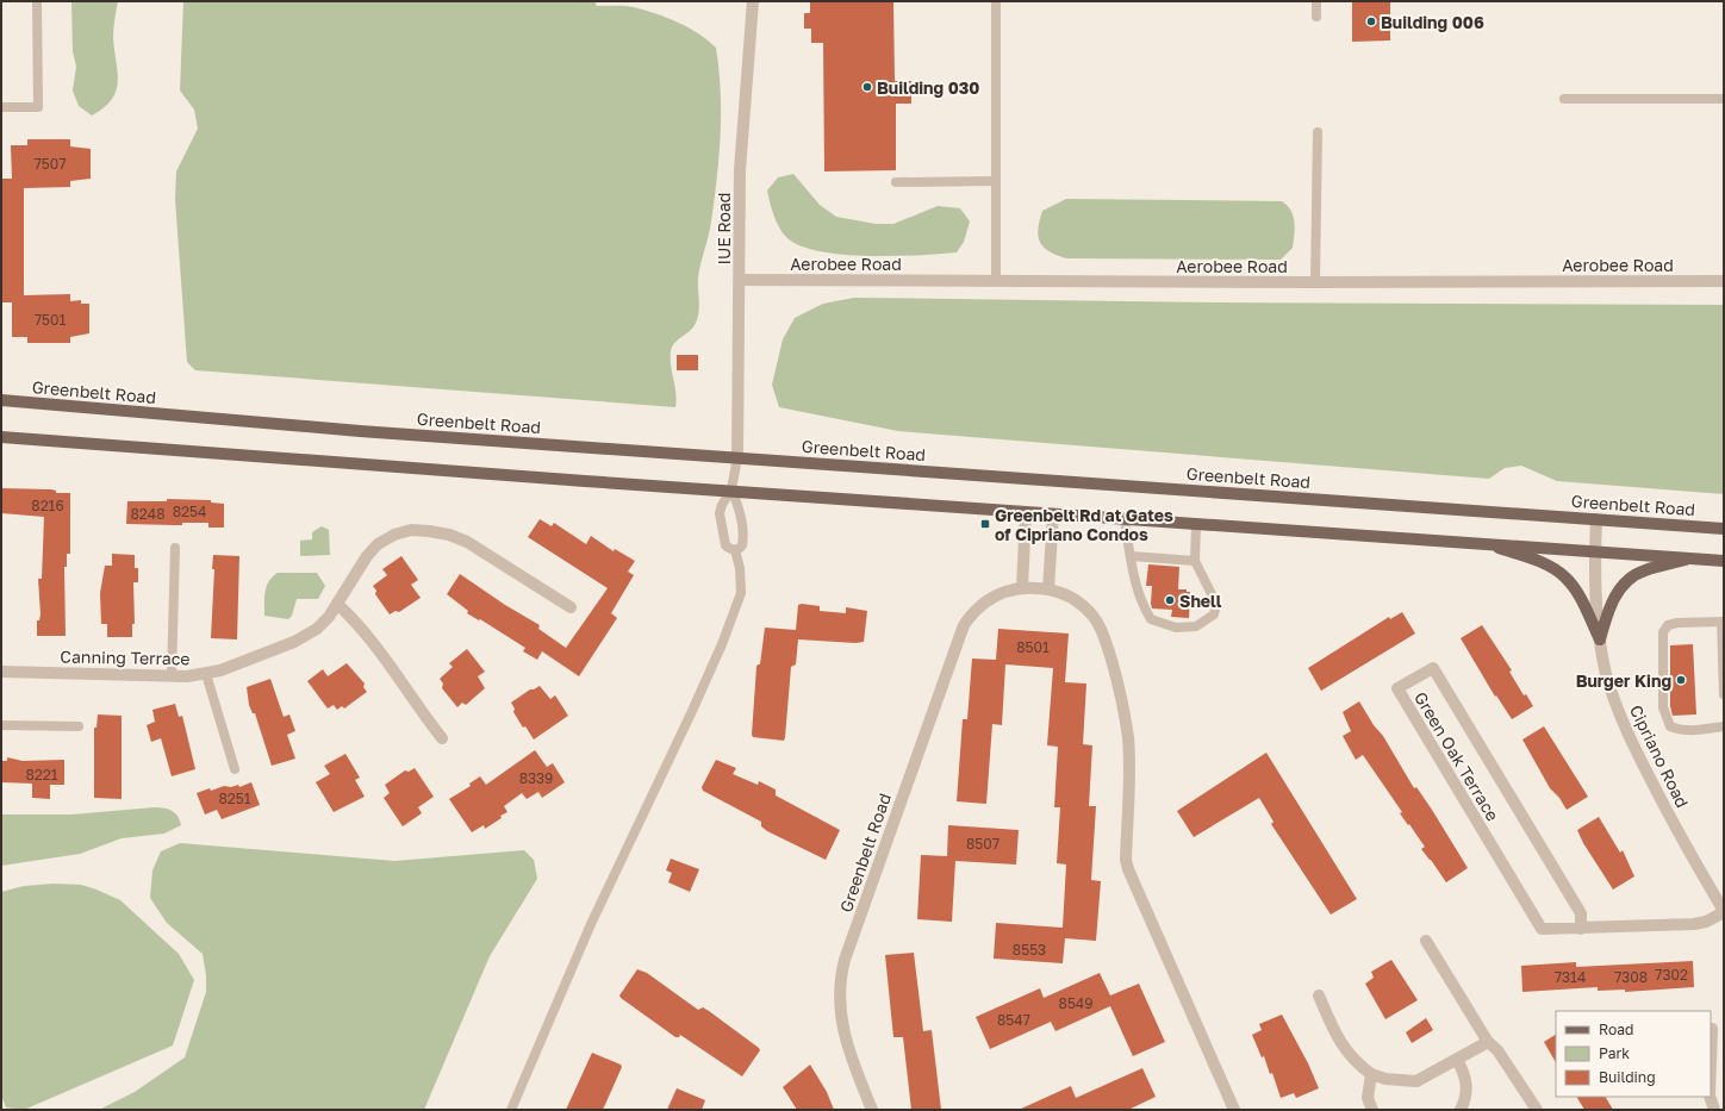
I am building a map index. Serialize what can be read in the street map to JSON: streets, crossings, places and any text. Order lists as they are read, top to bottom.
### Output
{
  "streets": {
    "main road": ["Greenbelt Road"],
    "street": [
      "IUE Road",
      "Aerobee Road",
      "Canning Terrace",
      "Green Oak Terrace",
      "Cipriano Road"
    ]
  },
  "crossings": [
    ["IUE Road", "Aerobee Road"],
    ["IUE Road", "Greenbelt Road"],
    ["Greenbelt Road", "Cipriano Road"],
    ["Green Oak Terrace", "Cipriano Road"]
  ],
  "places": {
    "other": [
      "Building 006",
      "Building 030",
      "Shell",
      "Burger King"
    ],
    "transit": ["Greenbelt Rd at Gates of Cipriano Condos"]
  },
  "house_numbers": [
    "7507",
    "7501",
    "8216",
    "8254",
    "8248",
    "8501",
    "8221",
    "8339",
    "8251",
    "8507",
    "8553",
    "7302",
    "7314",
    "7308",
    "8549",
    "8547"
  ],
  "legend": ["Road", "Park", "Building"]
}
